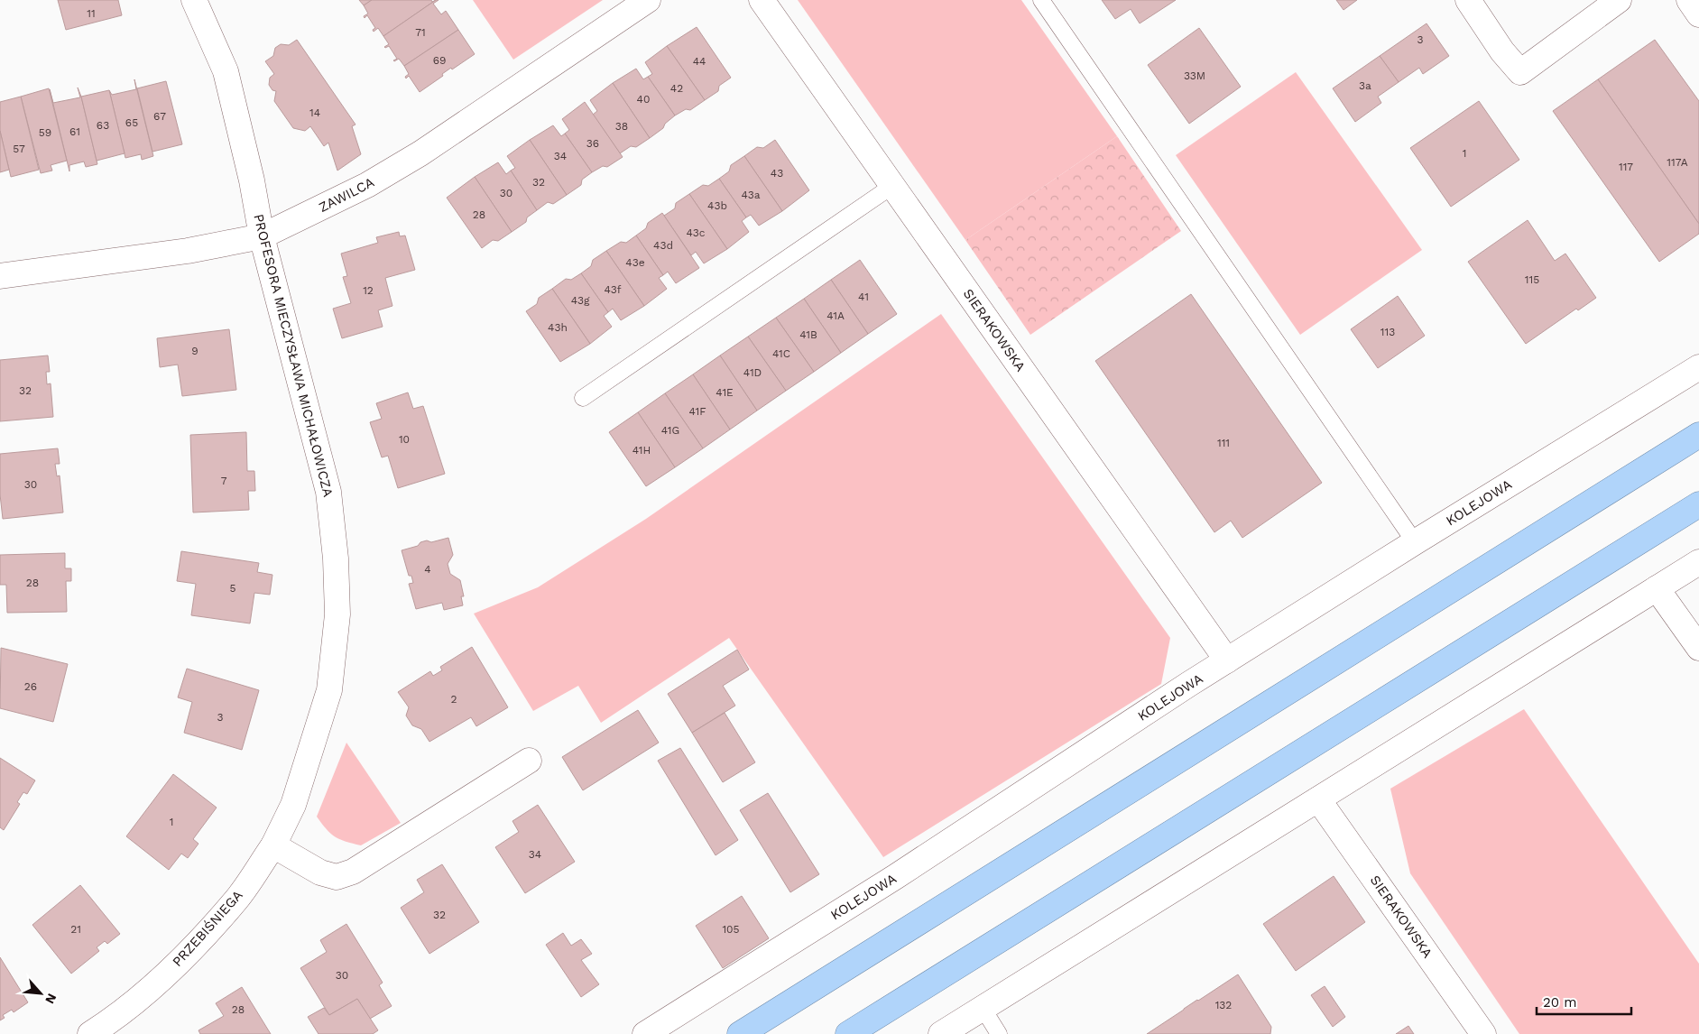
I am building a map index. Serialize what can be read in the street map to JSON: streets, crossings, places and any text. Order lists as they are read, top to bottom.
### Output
{
  "streets": {
    "street": [
      "ZAWILCA",
      "SIERAKOWSKA",
      "PROFESORA MIECZYSŁAWA MICHAŁOWICZA",
      "KOLEJOWA",
      "PRZEBIŚNIEGA"
    ]
  },
  "crossings": [
    ["ZAWILCA", "PROFESORA MIECZYSŁAWA MICHAŁOWICZA"],
    ["SIERAKOWSKA", "KOLEJOWA"],
    ["PROFESORA MIECZYSŁAWA MICHAŁOWICZA", "PRZEBIŚNIEGA"]
  ],
  "house_numbers": [
    "11",
    "71",
    "3",
    "69",
    "44",
    "33M",
    "3a",
    "42",
    "40",
    "14",
    "67",
    "65",
    "63",
    "38",
    "61",
    "59",
    "36",
    "57",
    "1",
    "34",
    "117A",
    "117",
    "43",
    "32",
    "30",
    "43a",
    "43b",
    "28",
    "43c",
    "43d",
    "43e",
    "115",
    "43f",
    "12",
    "41",
    "43g",
    "41A",
    "43h",
    "113",
    "41B",
    "9",
    "41C",
    "41D",
    "32",
    "41E",
    "41F",
    "41G",
    "10",
    "111",
    "41H",
    "7",
    "30",
    "4",
    "28",
    "5",
    "26",
    "2",
    "3",
    "1",
    "34",
    "32",
    "21",
    "105",
    "30",
    "132",
    "28"
  ],
  "scale_bar": "20 m",
  "north": "bottom right"
}
